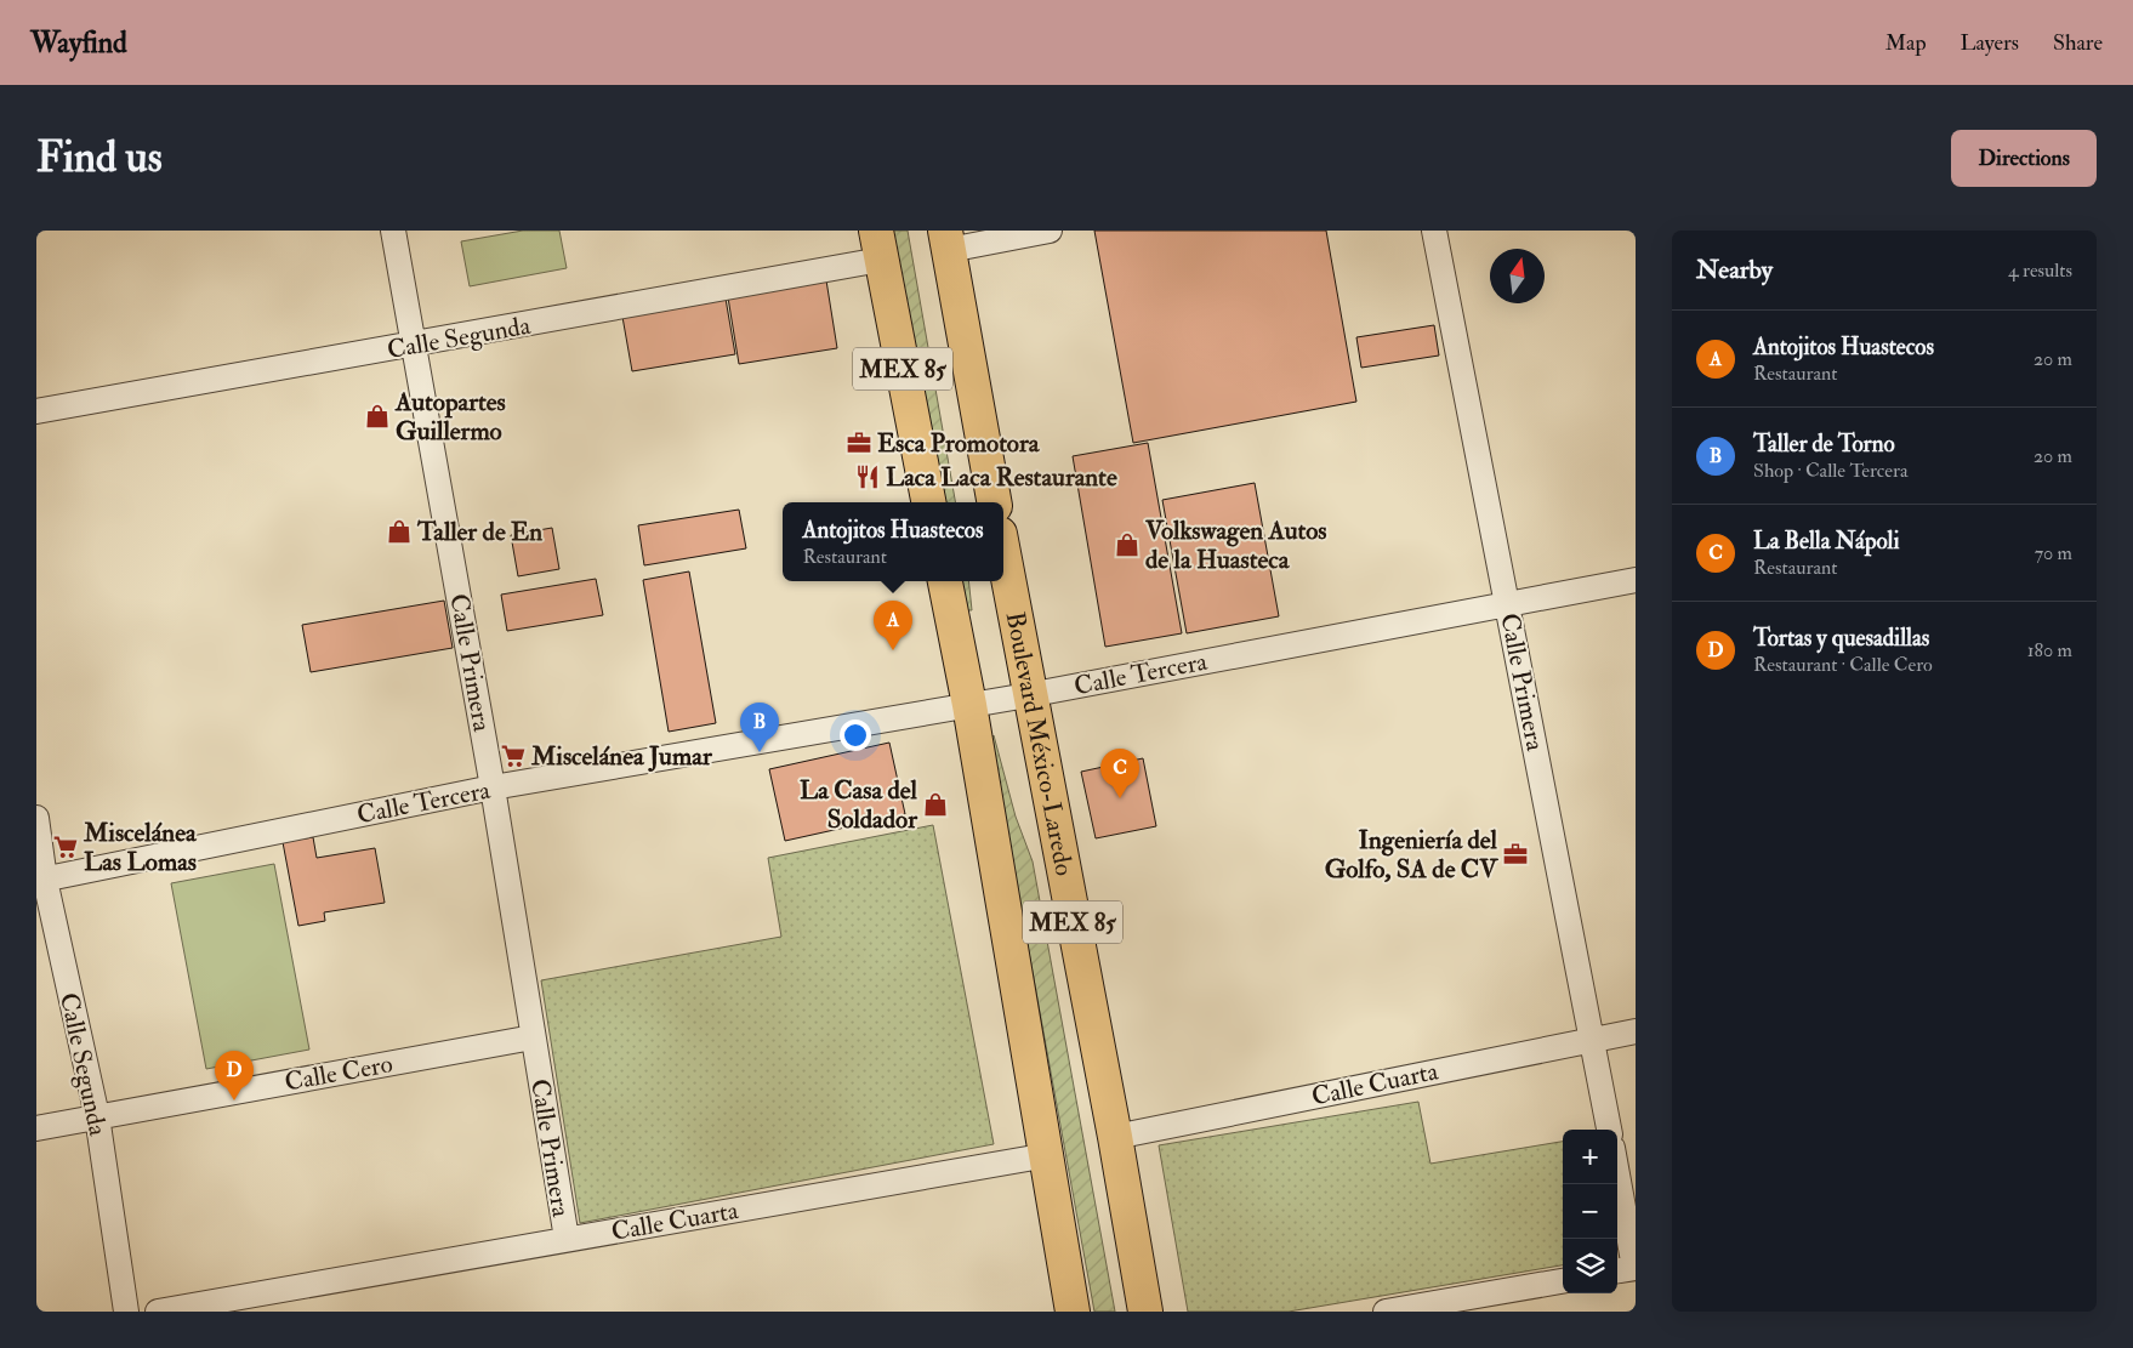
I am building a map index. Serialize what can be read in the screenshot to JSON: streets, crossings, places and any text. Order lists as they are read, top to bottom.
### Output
{
  "streets": {
    "main road": ["MEX 85", "Boulevard México-Laredo"],
    "street": [
      "Calle Segunda",
      "Calle Primera",
      "Calle Tercera",
      "Calle Cero",
      "Calle Cuarta"
    ]
  },
  "crossings": [
    ["Calle Segunda", "MEX 85"],
    ["Calle Segunda", "Calle Primera"],
    ["Calle Segunda", "Calle Tercera"],
    ["Calle Segunda", "Calle Cero"],
    ["MEX 85", "Calle Tercera"],
    ["MEX 85", "Calle Cuarta"],
    ["Calle Primera", "Calle Tercera"],
    ["Calle Primera", "Calle Cero"],
    ["Calle Primera", "Calle Cuarta"],
    ["Calle Tercera", "Boulevard México-Laredo"],
    ["Boulevard México-Laredo", "Calle Cuarta"]
  ],
  "places": {
    "shop": [
      "Autopartes Guillermo",
      "Taller de En",
      "Volkswagen Autos de la Huasteca",
      "La Casa del Soldador"
    ],
    "office": ["Esca Promotora", "Ingeniería del Golfo, SA de CV"],
    "restaurant": ["Laca Laca Restaurante"],
    "supermarket": ["Miscelánea Jumar", "Miscelánea Las Lomas"]
  },
  "north": "top",
  "page": {
    "header": "Wayfind",
    "nav": ["Map", "Layers", "Share"],
    "buttons": "Directions",
    "title": "Find us",
    "heading": ["Nearby", "4 results"],
    "list": [
      {
        "mark": "A",
        "name": "Antojitos Huastecos",
        "note": "Restaurant",
        "value": "20 m"
      },
      {
        "mark": "B",
        "name": "Taller de Torno",
        "note": "Shop · Calle Tercera",
        "value": "20 m"
      },
      {
        "mark": "C",
        "name": "La Bella Nápoli",
        "note": "Restaurant",
        "value": "70 m"
      },
      {
        "mark": "D",
        "name": "Tortas y quesadillas",
        "note": "Restaurant · Calle Cero",
        "value": "180 m"
      }
    ],
    "popup": ["Antojitos Huastecos", "Restaurant"],
    "pins": [
      "A",
      "B",
      "C",
      "D"
    ],
    "map_buttons": ["+", "−"]
  }
}
